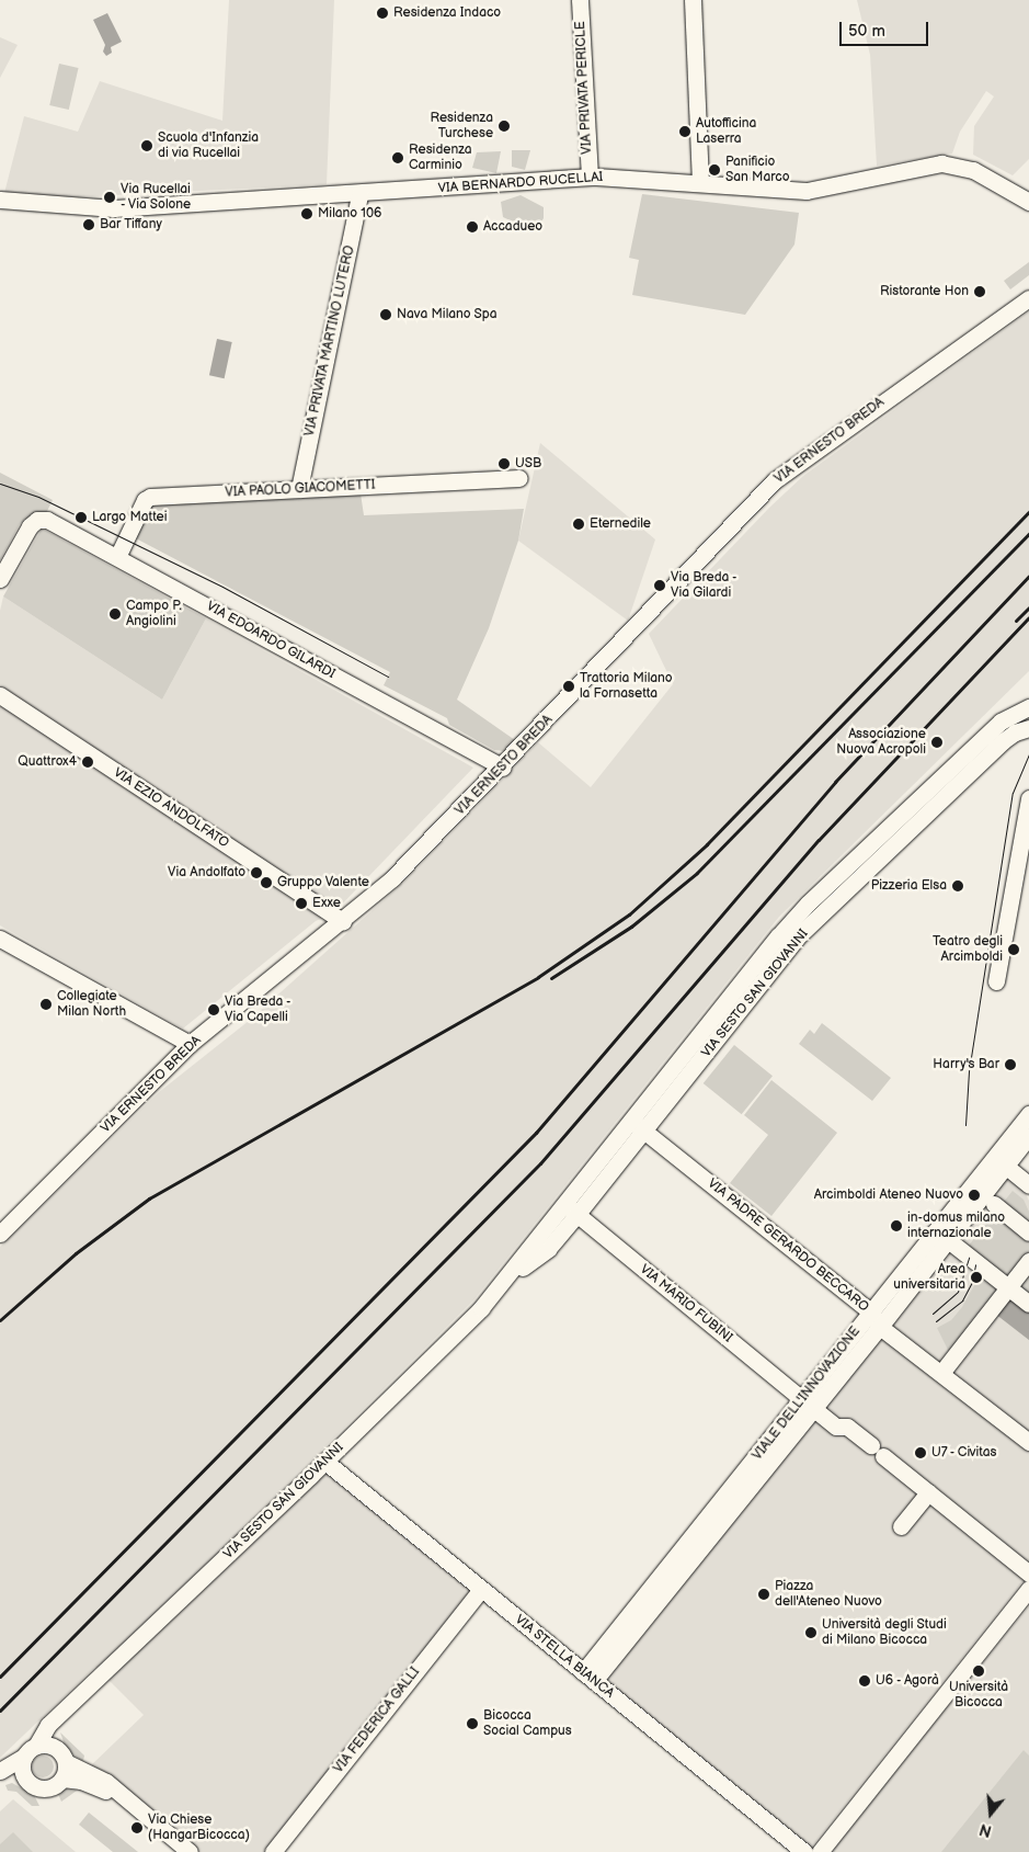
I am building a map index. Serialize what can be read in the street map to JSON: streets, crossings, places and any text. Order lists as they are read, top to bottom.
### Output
{
  "streets": {
    "street": [
      "VIA PRIVATA PERICLE",
      "VIA BERNARDO RUCELLAI",
      "VIA PRIVATA MARTINO LUTERO",
      "VIA ERNESTO BREDA",
      "VIA PAOLO GIACOMETTI",
      "VIA EDOARDO GILARDI",
      "VIA EZIO ANDOLFATO",
      "VIA SESTO SAN GIOVANNI",
      "VIA PADRE GERARDO BECCARO",
      "VIA MARIO FUBINI",
      "VIALE DELL'INNOVAZIONE",
      "VIA STELLA BIANCA",
      "VIA FEDERICA GALLI"
    ]
  },
  "crossings": [
    ["VIA PRIVATA PERICLE", "VIA BERNARDO RUCELLAI"],
    ["VIA BERNARDO RUCELLAI", "VIA PRIVATA MARTINO LUTERO"],
    ["VIA PRIVATA MARTINO LUTERO", "VIA PAOLO GIACOMETTI"],
    ["VIA ERNESTO BREDA", "VIA EDOARDO GILARDI"],
    ["VIA ERNESTO BREDA", "VIA EZIO ANDOLFATO"],
    ["VIA PAOLO GIACOMETTI", "VIA EDOARDO GILARDI"],
    ["VIA SESTO SAN GIOVANNI", "VIA PADRE GERARDO BECCARO"],
    ["VIA SESTO SAN GIOVANNI", "VIA MARIO FUBINI"],
    ["VIA SESTO SAN GIOVANNI", "VIA STELLA BIANCA"],
    ["VIA PADRE GERARDO BECCARO", "VIALE DELL'INNOVAZIONE"],
    ["VIA MARIO FUBINI", "VIALE DELL'INNOVAZIONE"],
    ["VIALE DELL'INNOVAZIONE", "VIA STELLA BIANCA"],
    ["VIA STELLA BIANCA", "VIA FEDERICA GALLI"]
  ],
  "places": [
    "Residenza Indaco",
    "Residenza Turchese",
    "Autofficina Laserra",
    "Scuola d'Infanzia di via Rucellai",
    "Residenza Carminio",
    "Panificio San Marco",
    "Via Rucellai - Via Solone",
    "Milano 106",
    "Bar Tiffany",
    "Accadueo",
    "Ristorante Hon",
    "Nava Milano Spa",
    "USB",
    "Largo Mattei",
    "Eternedile",
    "Via Breda - Via Gilardi",
    "Campo P. Angiolini",
    "Trattoria Milano la Fornasetta",
    "Associazione Nuova Acropoli",
    "Quattrox4",
    "Via Andolfato",
    "Gruppo Valente",
    "Pizzeria Elsa",
    "Exxe",
    "Teatro degli Arcimboldi",
    "Collegiate Milan North",
    "Via Breda - Via Capelli",
    "Harry's Bar",
    "Arcimboldi Ateneo Nuovo",
    "in-domus milano internazionale",
    "Area universitaria",
    "U7 - Civitas",
    "Piazza dell'Ateneo Nuovo",
    "Università degli Studi di Milano Bicocca",
    "Università Bicocca",
    "U6 - Agorà",
    "Bicocca Social Campus",
    "Via Chiese (HangarBicocca)"
  ],
  "scale_bar": "50 m",
  "north": "bottom"
}
